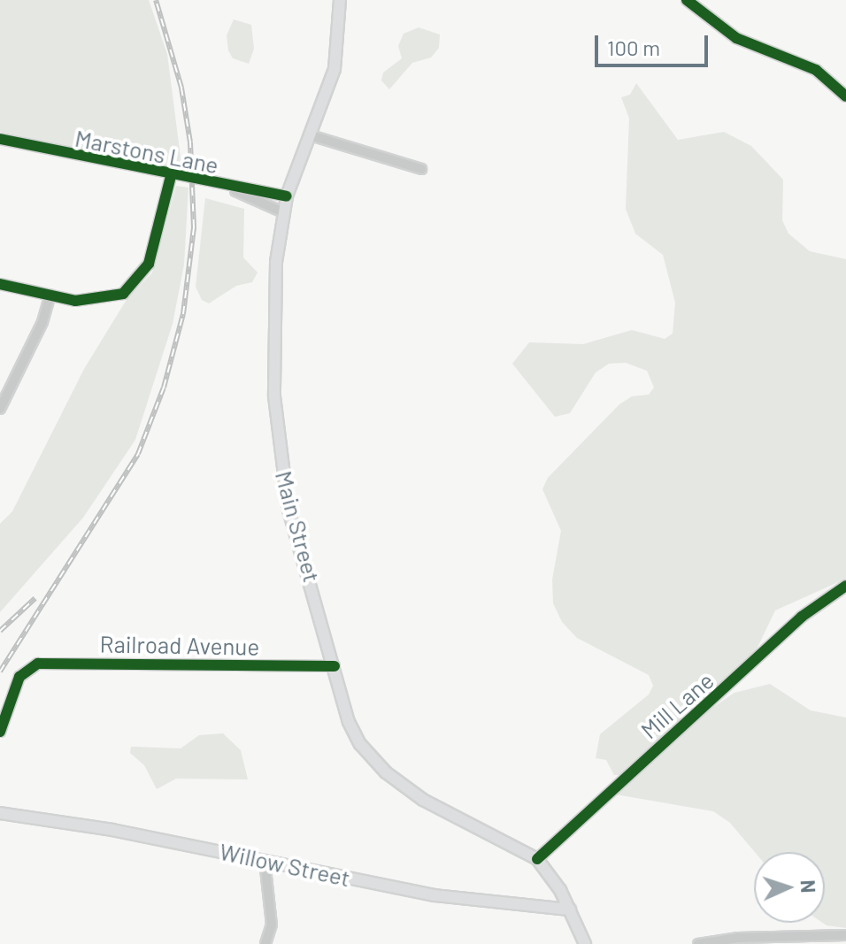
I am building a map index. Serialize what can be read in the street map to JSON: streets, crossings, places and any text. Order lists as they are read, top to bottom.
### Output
{
  "streets": {
    "main road": ["Main Street", "Willow Street"],
    "street": ["Marstons Lane", "Railroad Avenue", "Mill Lane"]
  },
  "crossings": [
    ["Marstons Lane", "Main Street"],
    ["Main Street", "Railroad Avenue"],
    ["Main Street", "Mill Lane"],
    ["Main Street", "Willow Street"]
  ],
  "scale_bar": "100 m",
  "north": "right"
}
